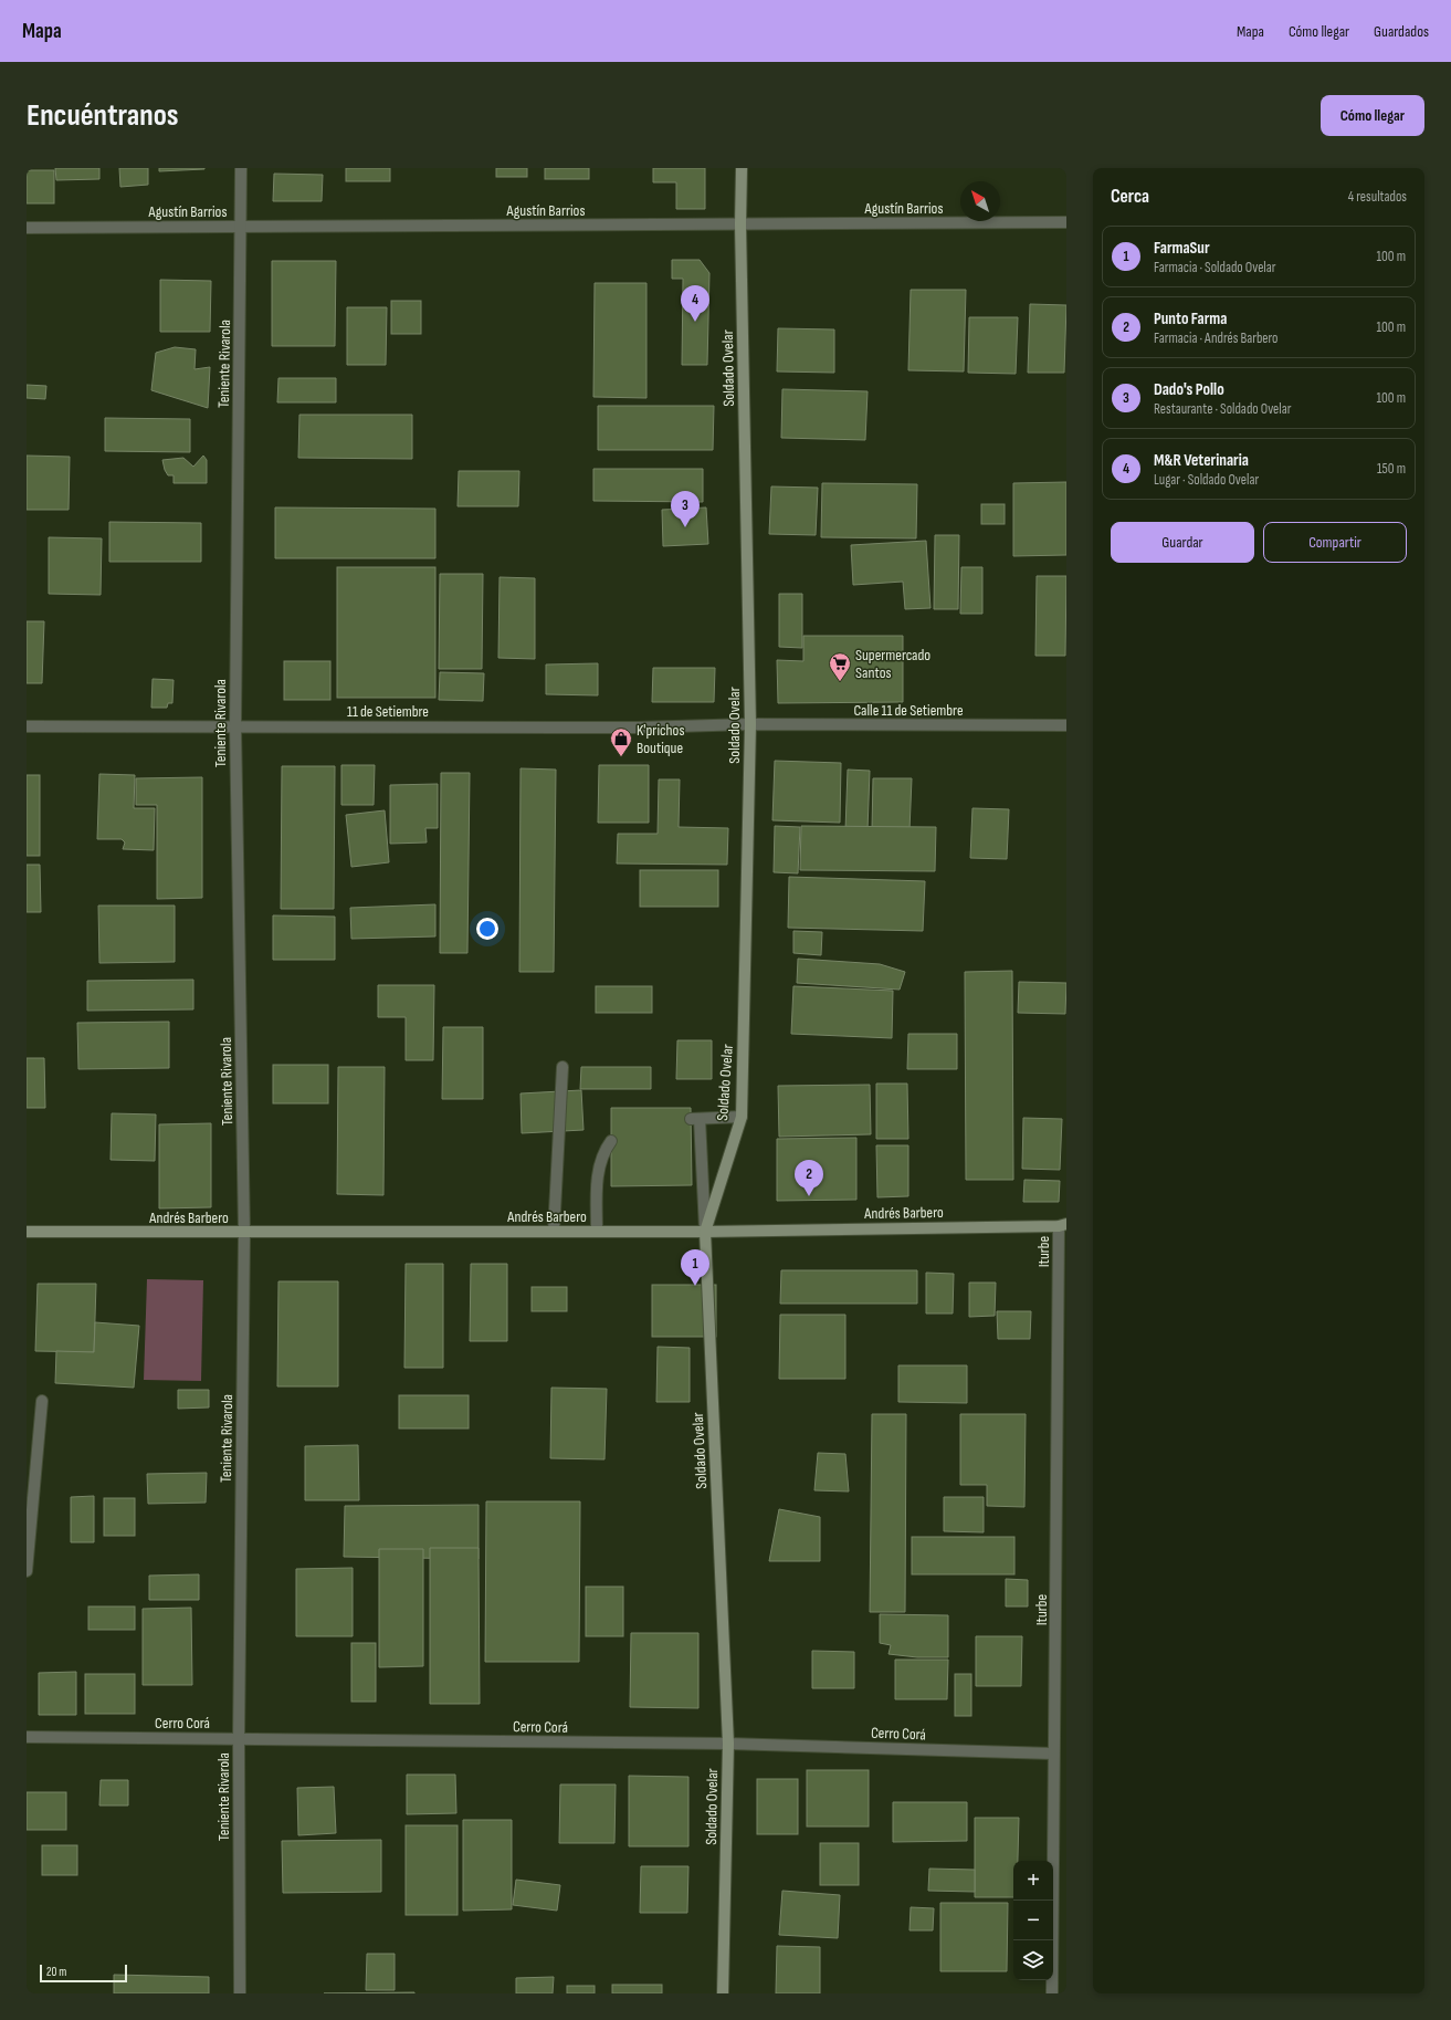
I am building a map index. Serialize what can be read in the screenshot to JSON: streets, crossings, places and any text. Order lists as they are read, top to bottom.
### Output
{
  "streets": {
    "main road": ["Soldado Ovelar", "Andrés Barbero"],
    "street": [
      "Agustín Barrios",
      "Teniente Rivarola",
      "Calle 11 de Setiembre",
      "11 de Setiembre",
      "Iturbe",
      "Cerro Corá"
    ]
  },
  "crossings": [
    ["Agustín Barrios", "Teniente Rivarola"],
    ["Agustín Barrios", "Soldado Ovelar"],
    ["Teniente Rivarola", "11 de Setiembre"],
    ["Teniente Rivarola", "Andrés Barbero"],
    ["Teniente Rivarola", "Cerro Corá"],
    ["Soldado Ovelar", "Calle 11 de Setiembre"],
    ["Soldado Ovelar", "11 de Setiembre"],
    ["Soldado Ovelar", "Andrés Barbero"],
    ["Soldado Ovelar", "Cerro Corá"],
    ["Calle 11 de Setiembre", "11 de Setiembre"],
    ["Andrés Barbero", "Iturbe"],
    ["Iturbe", "Cerro Corá"]
  ],
  "places": {
    "supermarket": ["Supermercado Santos"],
    "shop": ["K'prichos Boutique"]
  },
  "scale_bar": "20 m",
  "north": "top left",
  "page": {
    "header": "Mapa",
    "nav": ["Mapa", "Cómo llegar", "Guardados"],
    "buttons": [
      "Cómo llegar",
      ["Guardar", "Compartir"]
    ],
    "title": "Encuéntranos",
    "heading": ["Cerca", "4 resultados"],
    "list": [
      {
        "mark": "1",
        "name": "FarmaSur",
        "note": "Farmacia · Soldado Ovelar",
        "value": "100 m"
      },
      {
        "mark": "2",
        "name": "Punto Farma",
        "note": "Farmacia · Andrés Barbero",
        "value": "100 m"
      },
      {
        "mark": "3",
        "name": "Dado's Pollo",
        "note": "Restaurante · Soldado Ovelar",
        "value": "100 m"
      },
      {
        "mark": "4",
        "name": "M&R Veterinaria",
        "note": "Lugar · Soldado Ovelar",
        "value": "150 m"
      }
    ],
    "pins": [
      "4",
      "3",
      "2",
      "1"
    ],
    "map_buttons": ["+", "−"],
    "scale": "20 m"
  }
}
